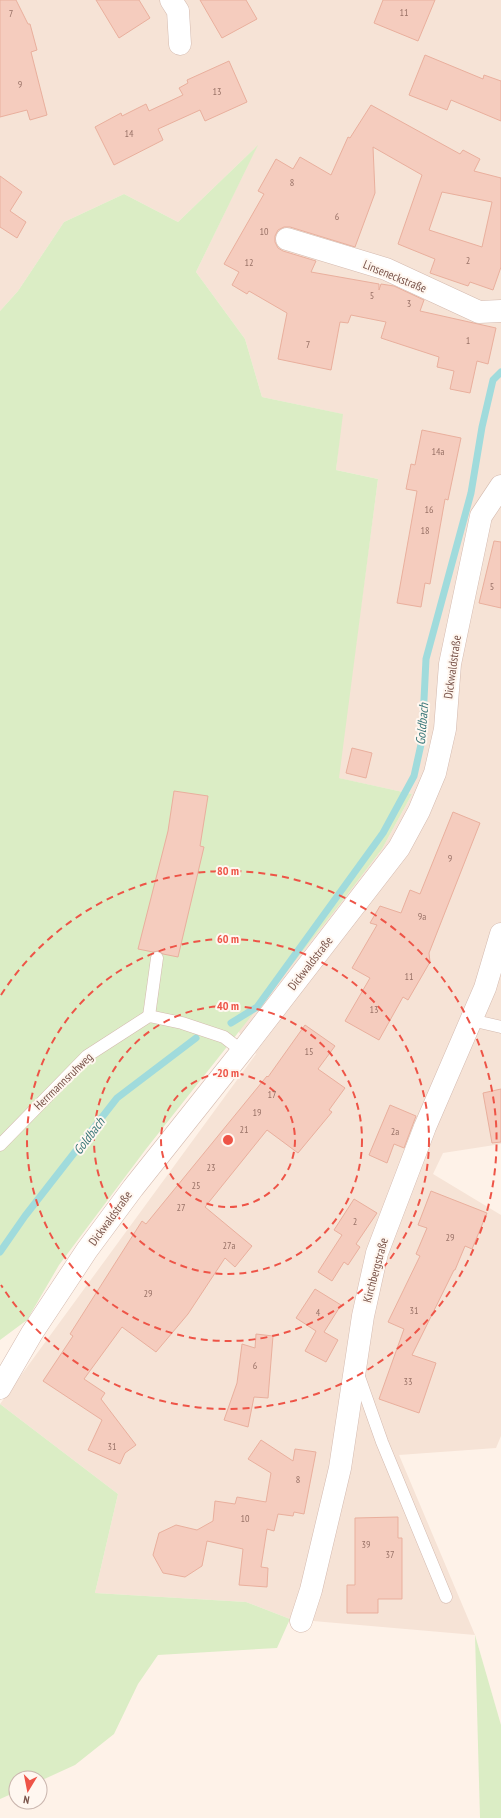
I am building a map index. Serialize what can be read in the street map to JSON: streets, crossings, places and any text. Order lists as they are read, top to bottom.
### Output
{
  "streets": {
    "street": ["Linseneckstraße", "Dickwaldstraße", "Kirchbergstraße"],
    "lane": ["Herrmannsruhweg"]
  },
  "water": ["Goldbach"],
  "house_numbers": [
    "11",
    "7",
    "9",
    "13",
    "14",
    "8",
    "6",
    "10",
    "2",
    "12",
    "5",
    "3",
    "1",
    "7",
    "14a",
    "16",
    "18",
    "5",
    "9",
    "9a",
    "11",
    "13",
    "15",
    "17",
    "19",
    "21",
    "2a",
    "23",
    "25",
    "27",
    "2",
    "29",
    "27a",
    "29",
    "31",
    "4",
    "6",
    "33",
    "31",
    "8",
    "10",
    "39",
    "37"
  ],
  "north": "bottom",
  "rings": [
    "80 m",
    "60 m",
    "40 m",
    "20 m"
  ]
}
